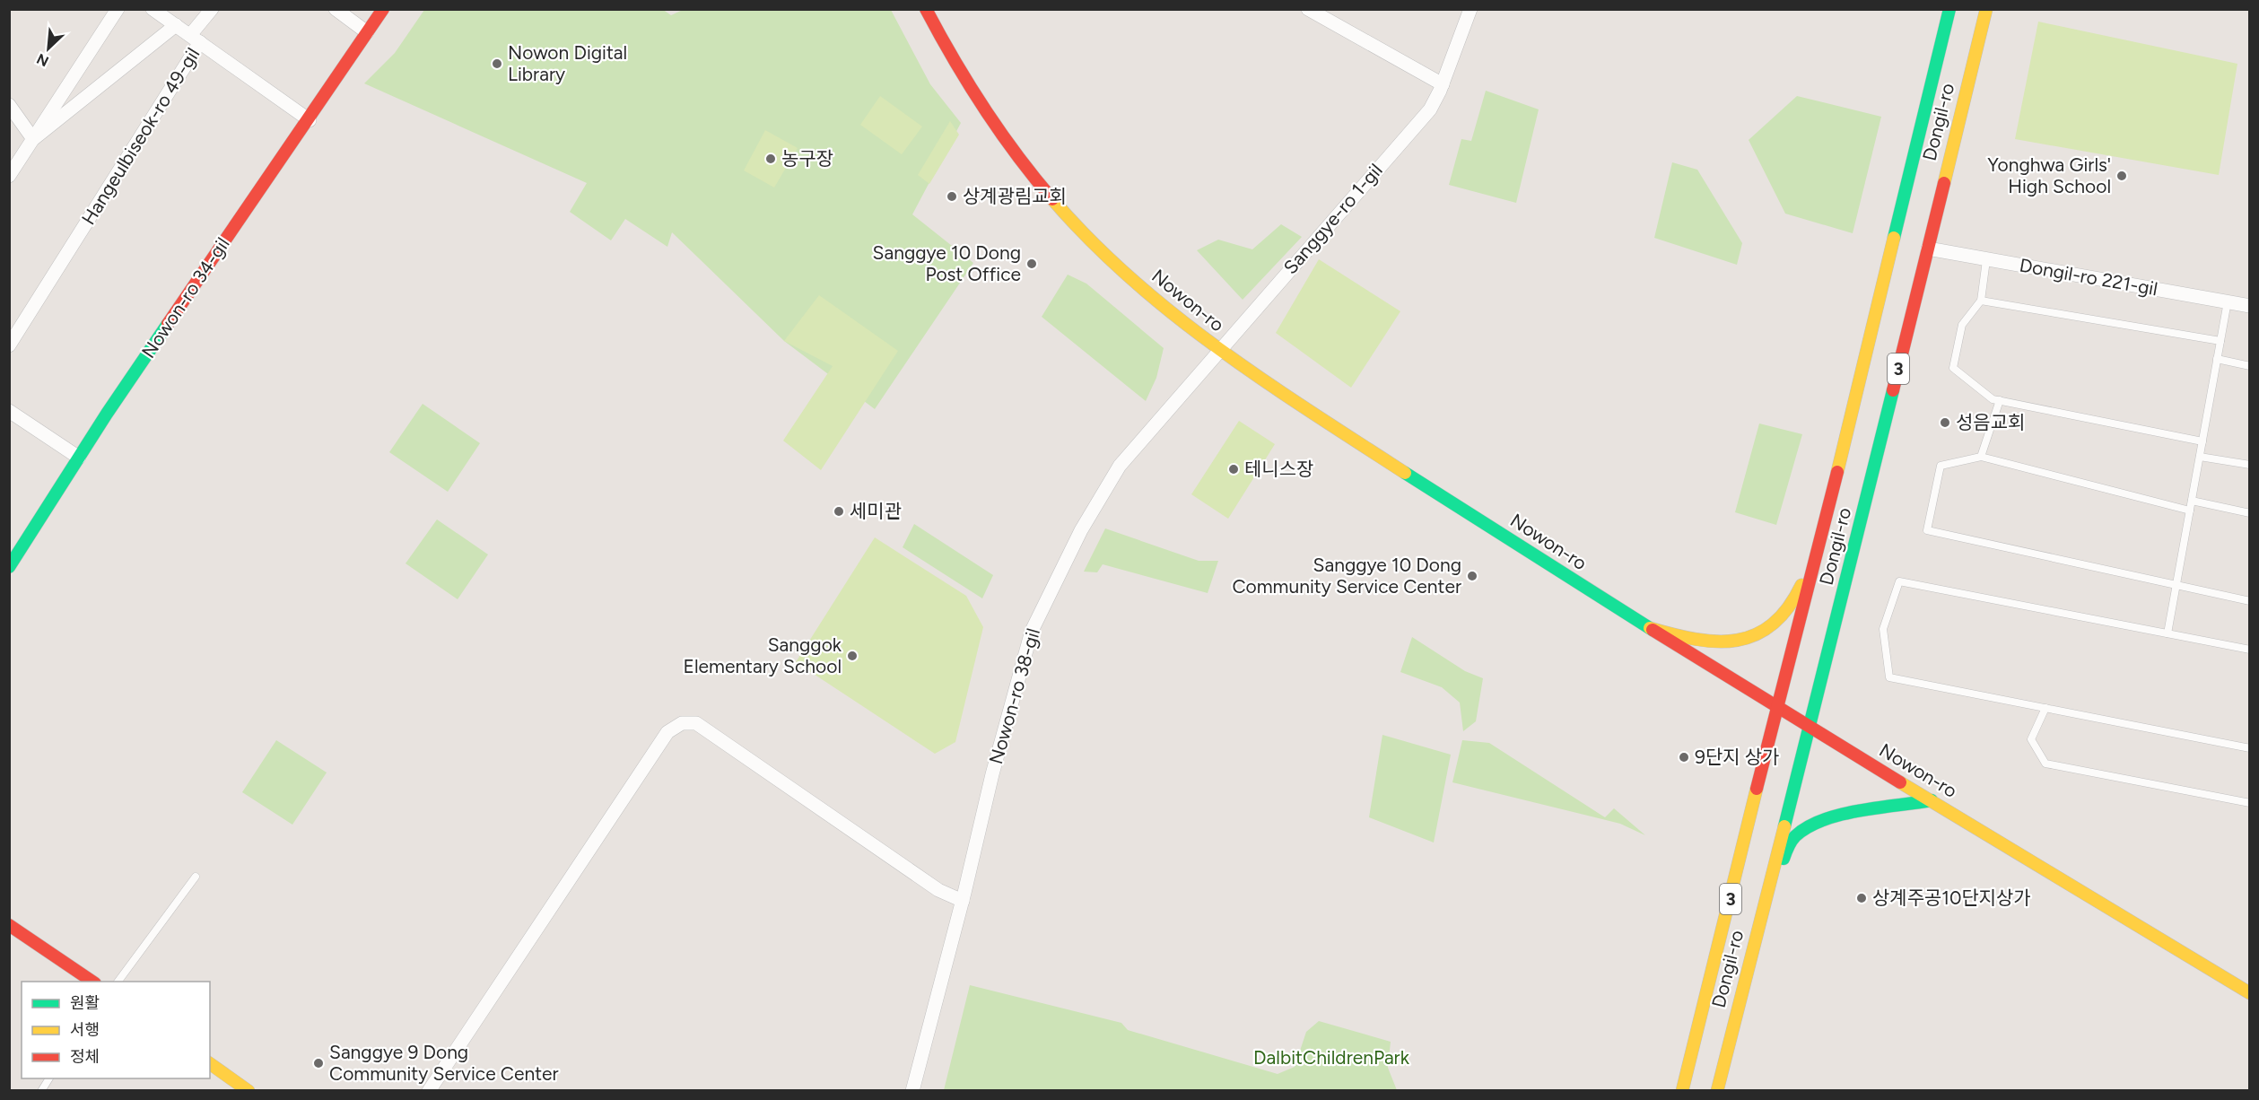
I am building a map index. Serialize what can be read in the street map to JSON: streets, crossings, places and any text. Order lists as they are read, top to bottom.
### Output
{
  "streets": {
    "main road": [
      "Dongil-ro",
      "Nowon-ro 34-gil",
      "Nowon-ro",
      "3"
    ],
    "street": [
      "Hangeulbiseok-ro 49-gil",
      "Sanggye-ro 1-gil",
      "Dongil-ro 221-gil",
      "Nowon-ro 38-gil"
    ]
  },
  "crossings": [
    ["Dongil-ro", "Dongil-ro 221-gil"],
    ["Dongil-ro", "Nowon-ro"],
    ["Hangeulbiseok-ro 49-gil", "Nowon-ro 34-gil"],
    ["Sanggye-ro 1-gil", "Nowon-ro"],
    ["Sanggye-ro 1-gil", "Nowon-ro 38-gil"],
    ["Nowon-ro", "Nowon-ro 38-gil"]
  ],
  "parks": ["DalbitChildrenPark"],
  "places": [
    "Nowon Digital Library",
    "농구장",
    "Yonghwa Girls' High School",
    "상계광림교회",
    "Sanggye 10 Dong Post Office",
    "성음교회",
    "테니스장",
    "세미관",
    "Sanggye 10 Dong Community Service Center",
    "Sanggok Elementary School",
    "9단지 상가",
    "상계주공10단지상가",
    "Sanggye 9 Dong Community Service Center"
  ],
  "legend": ["원활", "서행", "정체"],
  "north": "bottom left"
}
